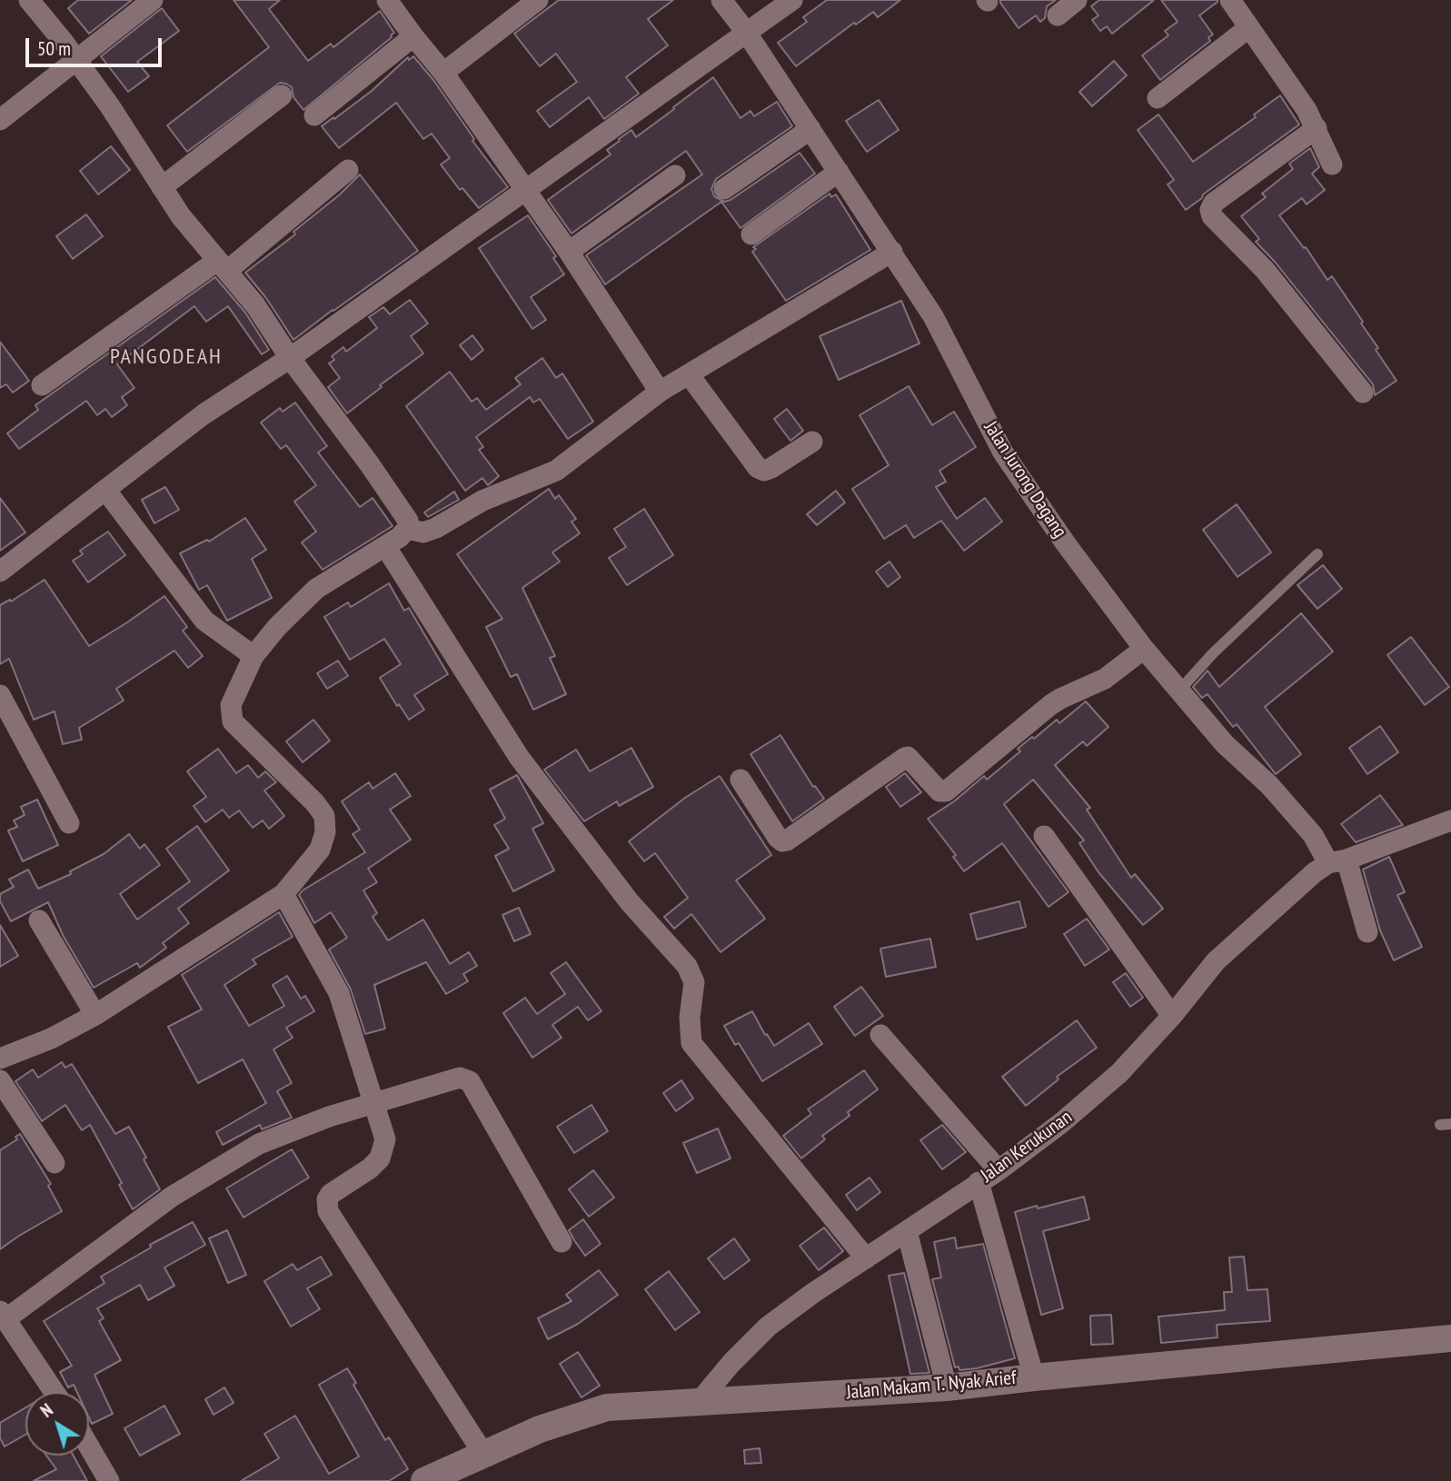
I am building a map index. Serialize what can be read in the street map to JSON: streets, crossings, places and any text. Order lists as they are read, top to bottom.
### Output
{
  "streets": {
    "street": ["Jalan Jurong Dagang", "Jalan Kerukunan", "Jalan Makam T. Nyak Arief"]
  },
  "crossings": [
    ["Jalan Jurong Dagang", "Jalan Kerukunan"],
    ["Jalan Kerukunan", "Jalan Makam T. Nyak Arief"]
  ],
  "districts": ["PANGODEAH"],
  "scale_bar": "50 m",
  "north": "top left"
}
